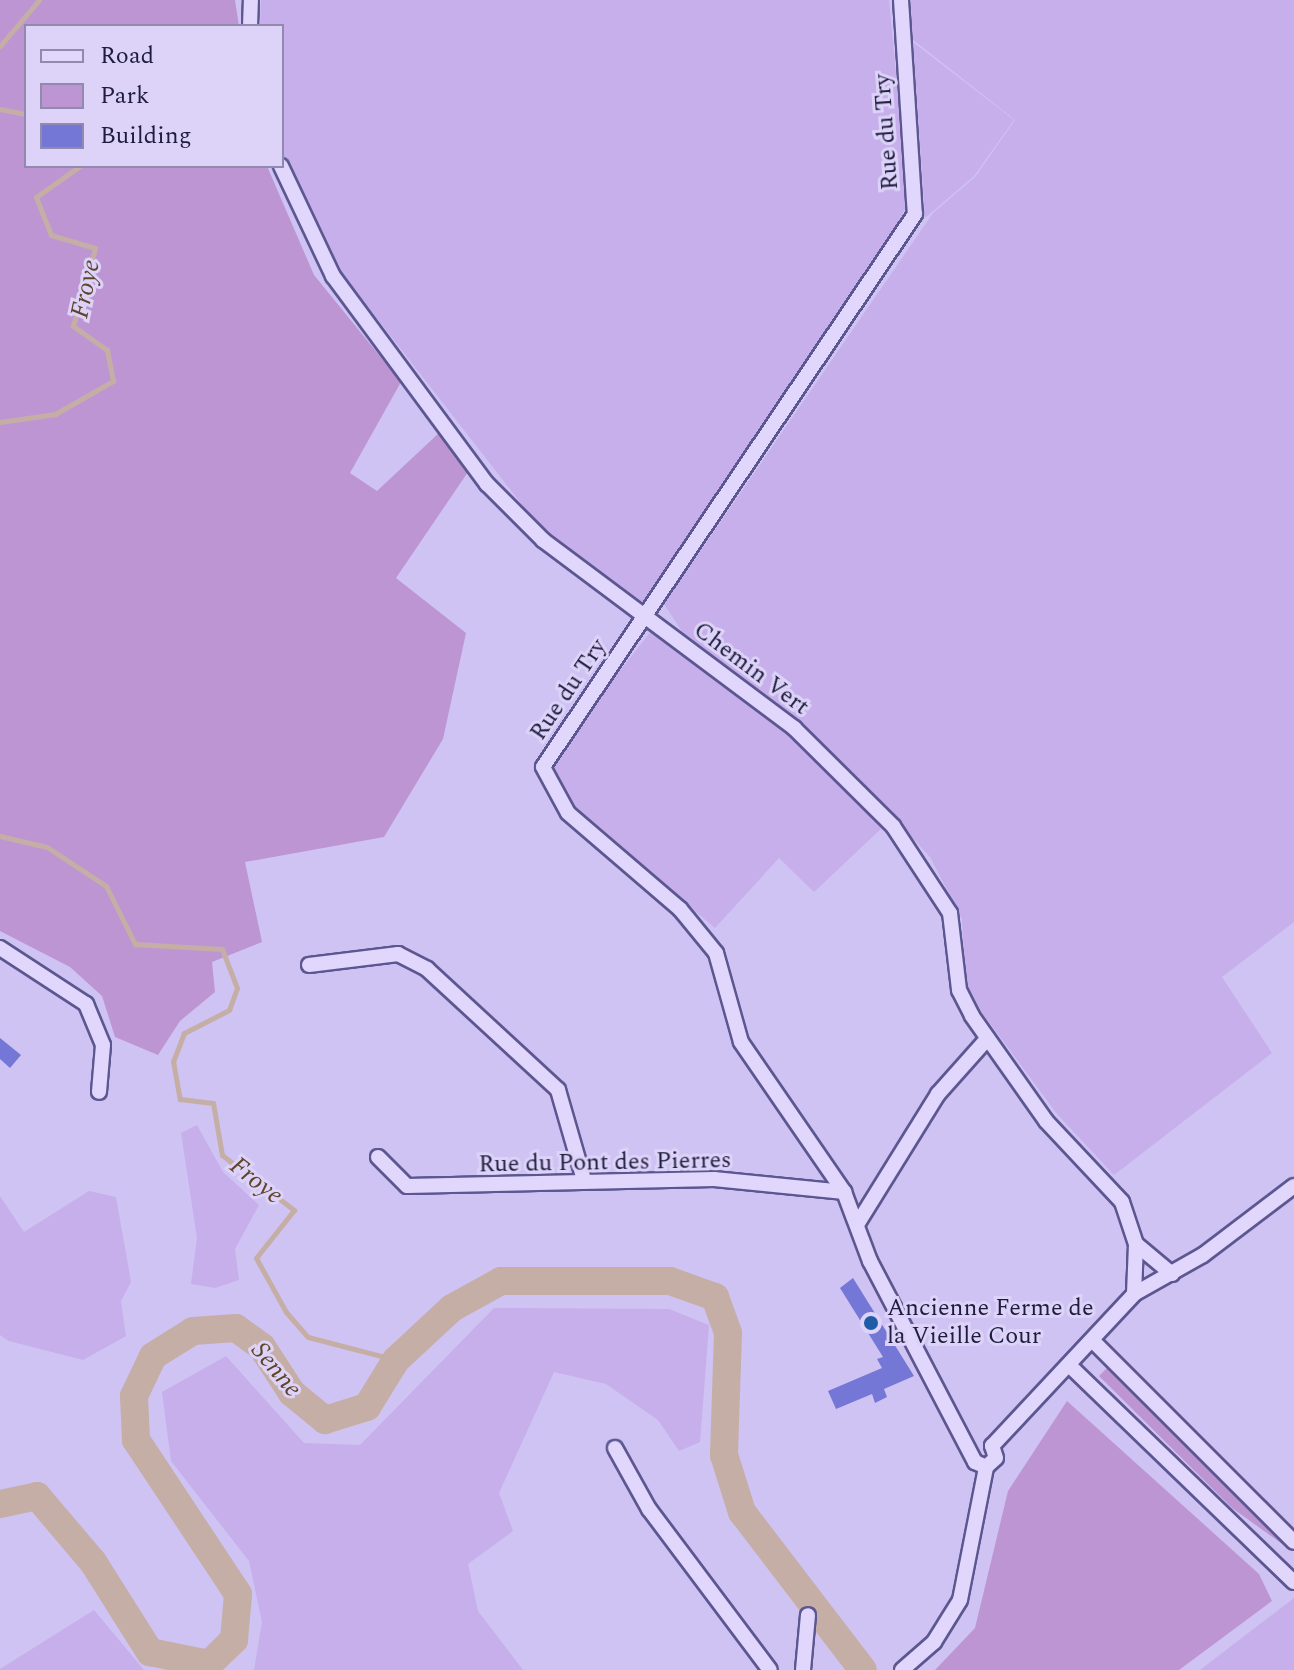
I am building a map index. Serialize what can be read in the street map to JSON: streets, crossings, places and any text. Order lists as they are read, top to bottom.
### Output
{
  "streets": {
    "street": ["Rue du Try", "Chemin Vert", "Rue du Pont des Pierres"]
  },
  "crossings": [
    ["Rue du Try", "Chemin Vert"],
    ["Rue du Try", "Rue du Pont des Pierres"]
  ],
  "water": ["Froye", "Senne"],
  "places": ["Ancienne Ferme de la Vieille Cour"],
  "legend": ["Road", "Park", "Building"]
}
